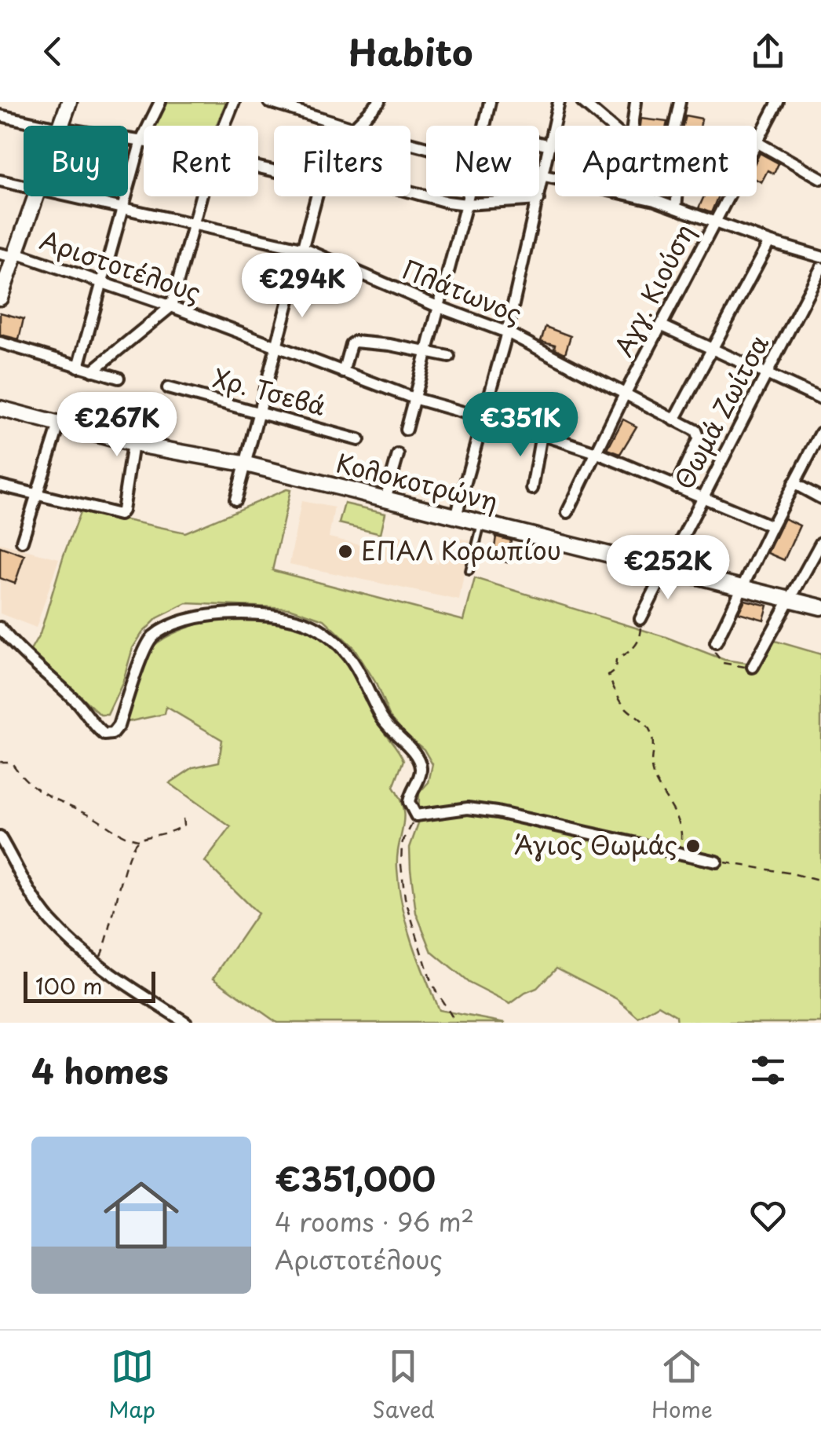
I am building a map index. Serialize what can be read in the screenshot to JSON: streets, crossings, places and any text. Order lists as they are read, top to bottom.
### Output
{
  "streets": {
    "street": [
      "Αριστοτέλους",
      "Αγγ. Κιούση",
      "Πλάτωνος",
      "Χρ. Τσεβά",
      "Θωμά Ζωίτσα",
      "Κολοκοτρώνη"
    ]
  },
  "crossings": [
    ["Αριστοτέλους", "Αγγ. Κιούση"],
    ["Αριστοτέλους", "Πλάτωνος"],
    ["Αριστοτέλους", "Θωμά Ζωίτσα"],
    ["Αγγ. Κιούση", "Πλάτωνος"],
    ["Θωμά Ζωίτσα", "Κολοκοτρώνη"]
  ],
  "places": ["ΕΠΑΛ Κορωπίου", "Άγιος Θωμάς"],
  "scale_bar": "100 m",
  "page": {
    "header": "Habito",
    "chip": [
      "Buy",
      "Rent",
      "Filters",
      "New",
      "Apartment"
    ],
    "price": [
      "€294K",
      "€267K",
      "€351K",
      "€252K"
    ],
    "scale": "100 m",
    "heading": "4 homes",
    "list": [
      {
        "name": "€351,000",
        "note": "4 rooms · 96 m² · Αριστοτέλους"
      }
    ],
    "tabs": ["Map", "Saved", "Home"]
  }
}
